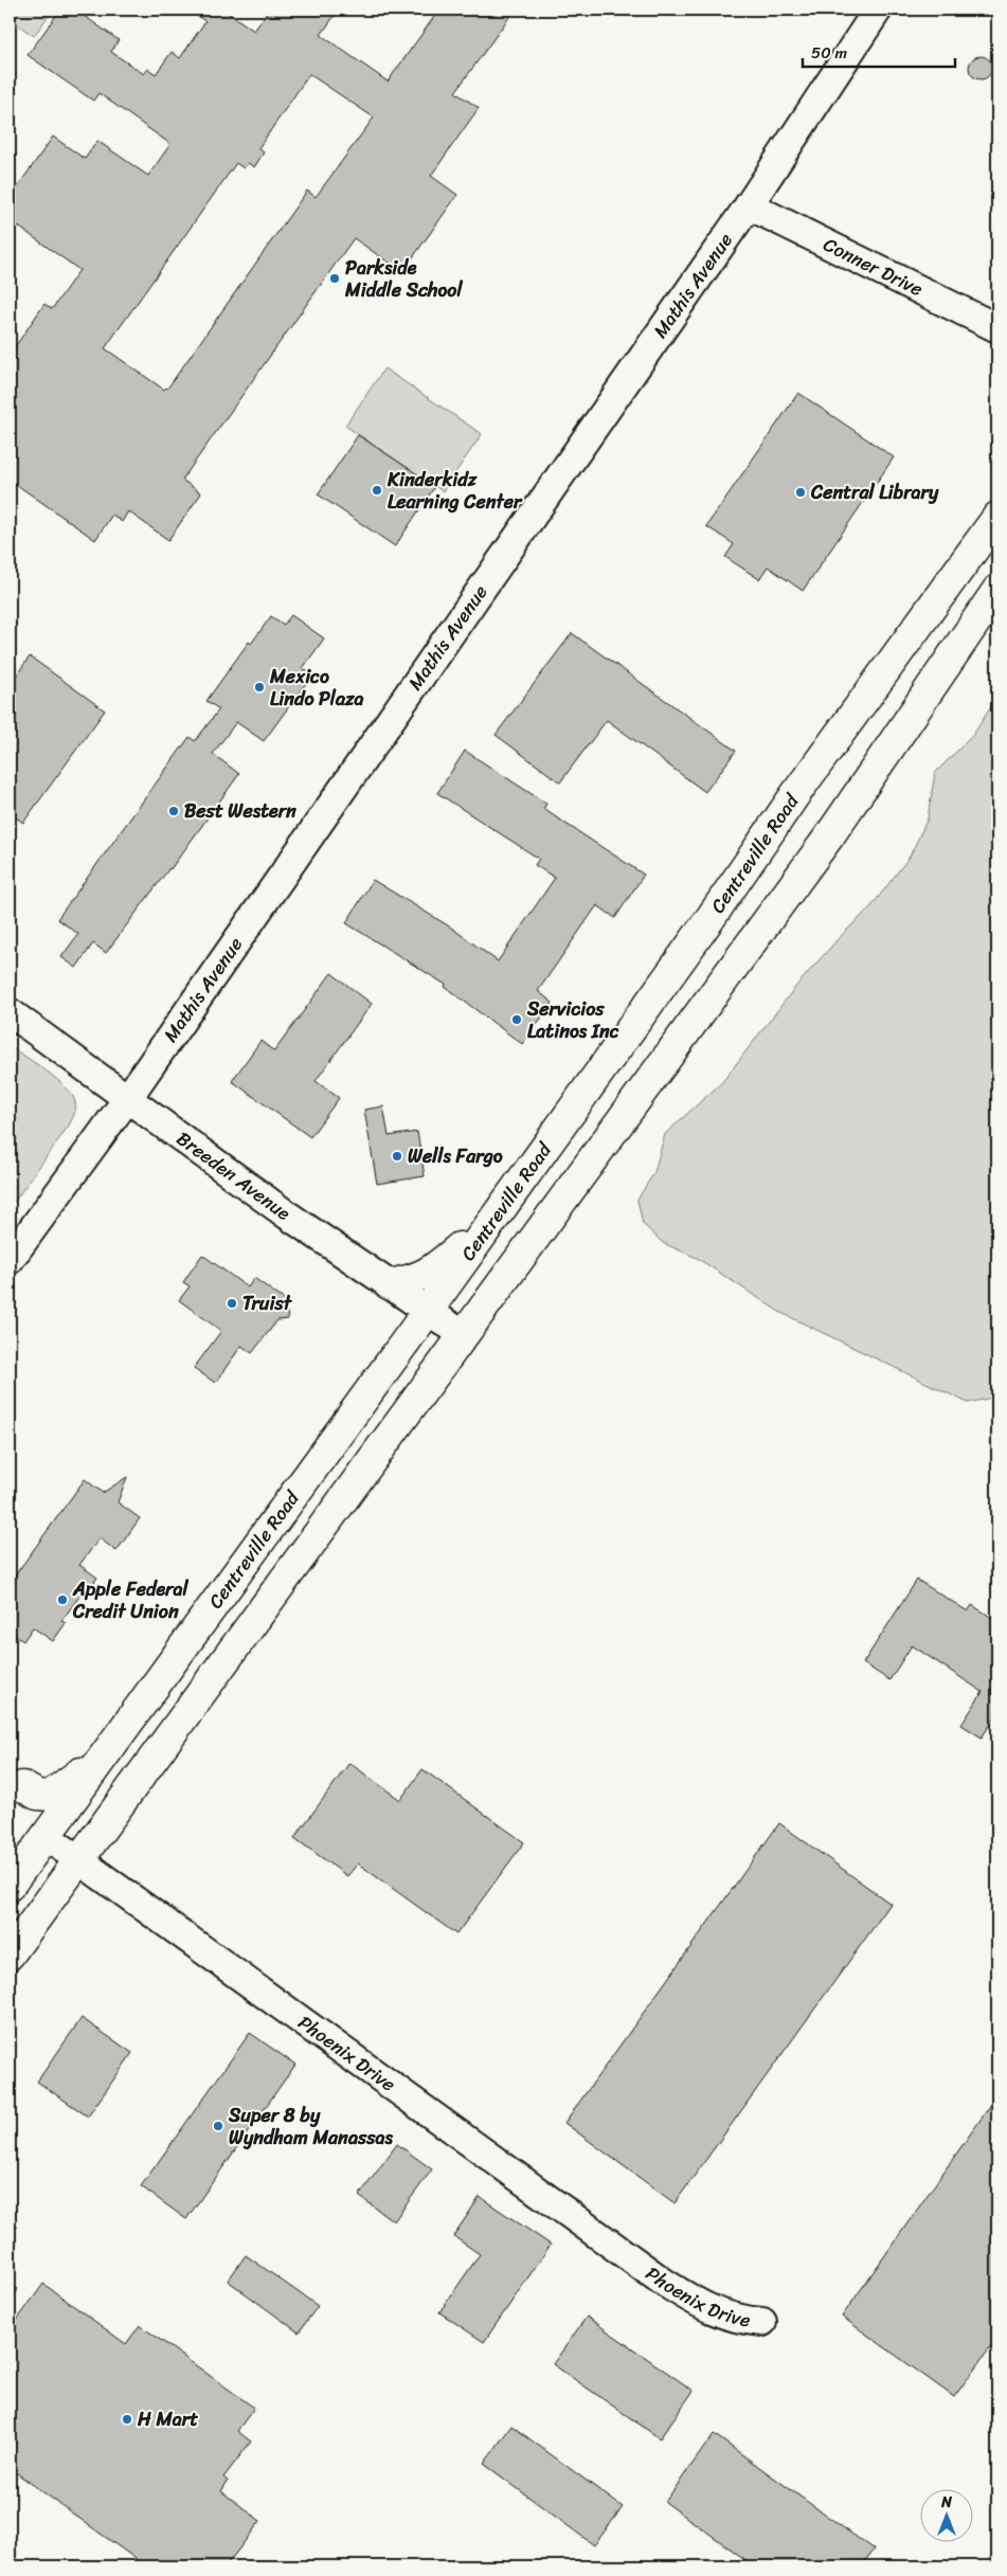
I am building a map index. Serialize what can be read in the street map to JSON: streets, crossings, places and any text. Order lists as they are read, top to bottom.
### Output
{
  "streets": {
    "highway": ["Centreville Road"],
    "street": [
      "Conner Drive",
      "Mathis Avenue",
      "Breeden Avenue",
      "Phoenix Drive"
    ]
  },
  "crossings": [
    ["Conner Drive", "Mathis Avenue"],
    ["Mathis Avenue", "Breeden Avenue"],
    ["Centreville Road", "Breeden Avenue"],
    ["Centreville Road", "Phoenix Drive"]
  ],
  "places": [
    "Parkside Middle School",
    "Kinderkidz Learning Center",
    "Central Library",
    "Mexico Lindo Plaza",
    "Best Western",
    "Servicios Latinos Inc",
    "Wells Fargo",
    "Truist",
    "Apple Federal Credit Union",
    "Super 8 by Wyndham Manassas",
    "H Mart"
  ],
  "scale_bar": "50 m",
  "north": "top"
}
